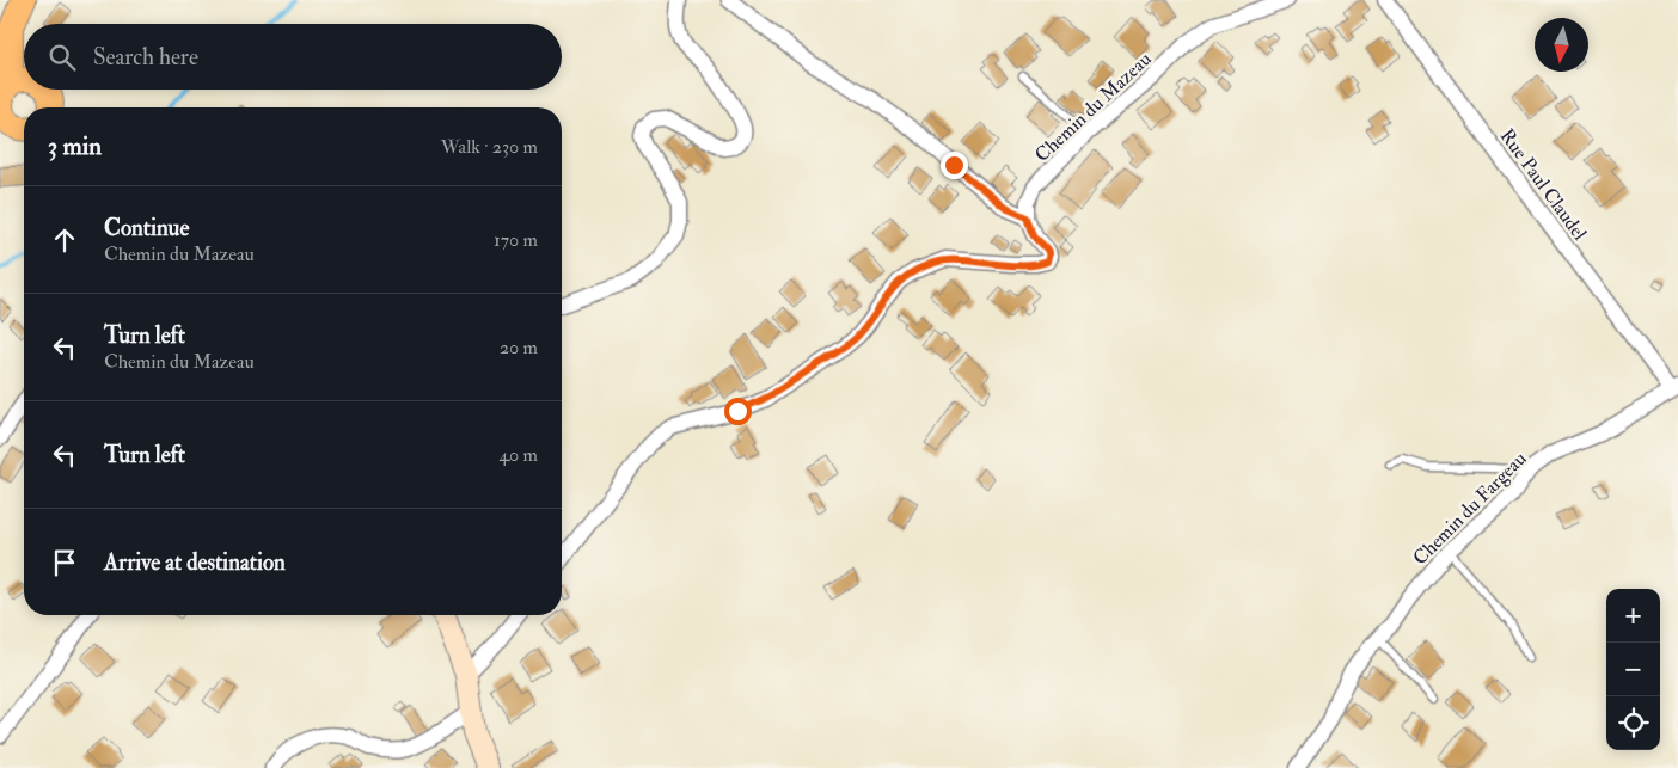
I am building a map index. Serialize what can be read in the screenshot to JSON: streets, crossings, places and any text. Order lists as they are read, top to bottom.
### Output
{
  "streets": {
    "street": ["Chemin du Mazeau", "Rue Paul Claudel", "Chemin du Fargeau"]
  },
  "crossings": [
    ["Rue Paul Claudel", "Chemin du Fargeau"]
  ],
  "north": "bottom",
  "page": {
    "search": "Search here",
    "heading": ["3 min", "Walk · 230 m"],
    "list": [
      ["Continue", "Chemin du Mazeau", "170 m"],
      ["Turn left", "Chemin du Mazeau", "20 m"],
      ["Turn left", "40 m"],
      "Arrive at destination"
    ],
    "map_buttons": ["+", "−"]
  }
}
